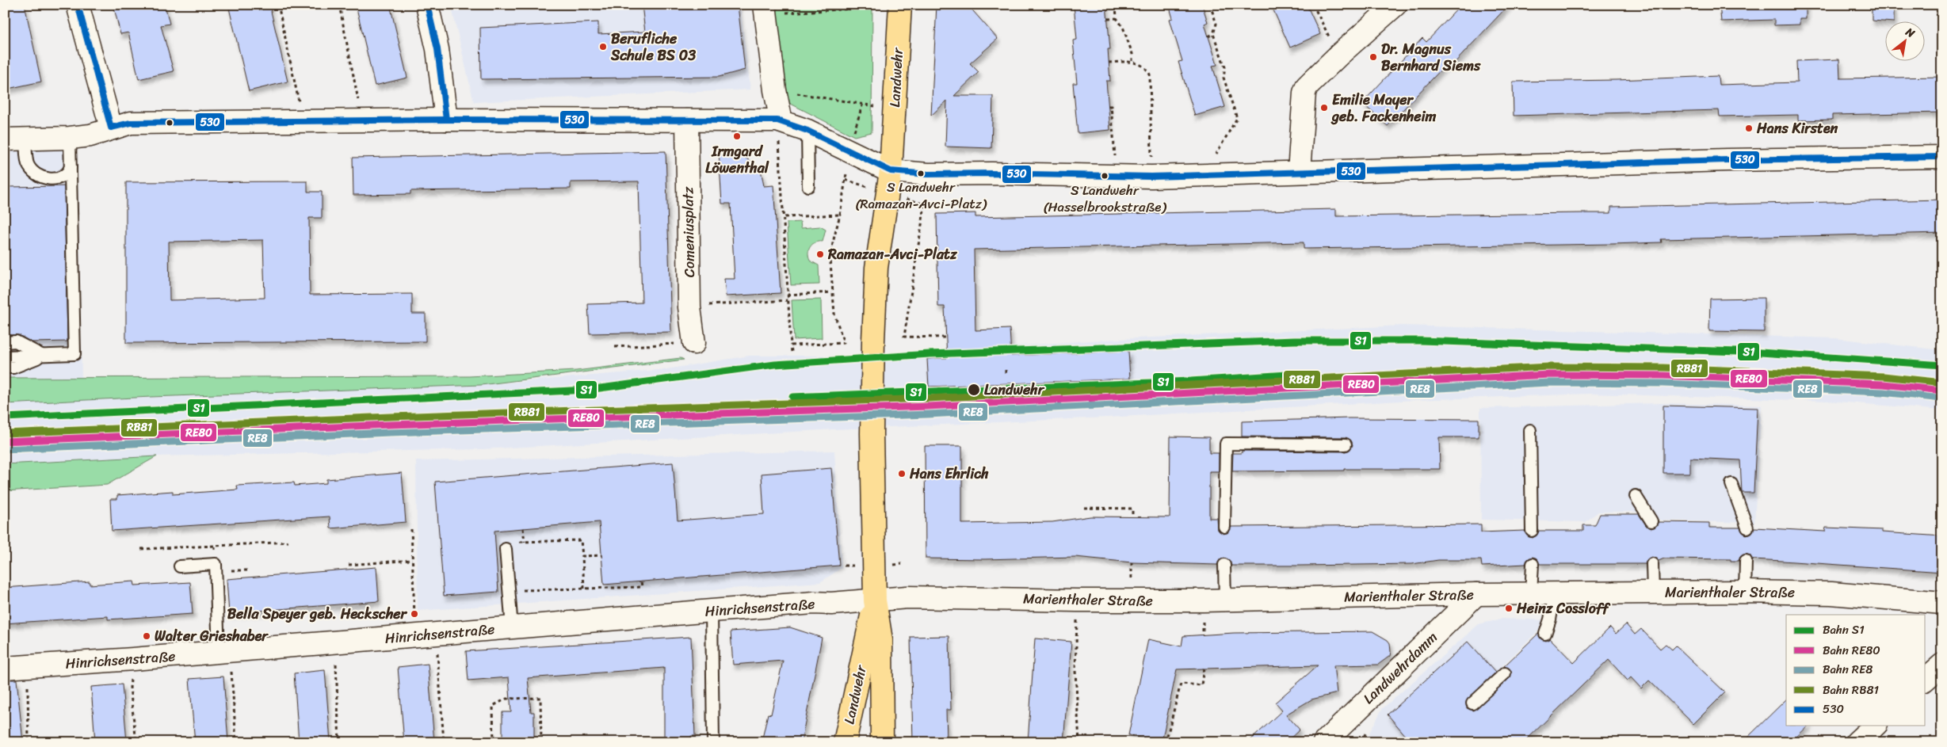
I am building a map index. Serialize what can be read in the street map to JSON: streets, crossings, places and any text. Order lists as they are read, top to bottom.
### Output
{
  "streets": {
    "main road": ["Landwehr"],
    "street": [
      "Comeniusplatz",
      "Marienthaler Straße",
      "Hinrichsenstraße",
      "Landwehrdamm"
    ]
  },
  "crossings": [
    ["Landwehr", "Marienthaler Straße"],
    ["Landwehr", "Hinrichsenstraße"],
    ["Marienthaler Straße", "Hinrichsenstraße"],
    ["Marienthaler Straße", "Landwehrdamm"]
  ],
  "places": [
    "Berufliche Schule BS 03",
    "Dr. Magnus Bernhard Siems",
    "Emilie Mayer geb. Fackenheim",
    "Hans Kirsten",
    "Irmgard Löwenthal",
    "S Landwehr (Ramazan-Avci-Platz)",
    "S Landwehr (Hasselbrookstraße)",
    "Ramazan-Avci-Platz",
    "Landwehr",
    "Hans Ehrlich",
    "Heinz Cossloff",
    "Bella Speyer geb. Heckscher",
    "Walter Grieshaber"
  ],
  "lines": [
    "transit line 530",
    "rail line S1",
    "rail line RB81",
    "rail line RE80",
    "rail line RE8"
  ],
  "legend": [
    "Bahn S1",
    "Bahn RE80",
    "Bahn RE8",
    "Bahn RB81",
    "530"
  ],
  "north": "top right"
}
